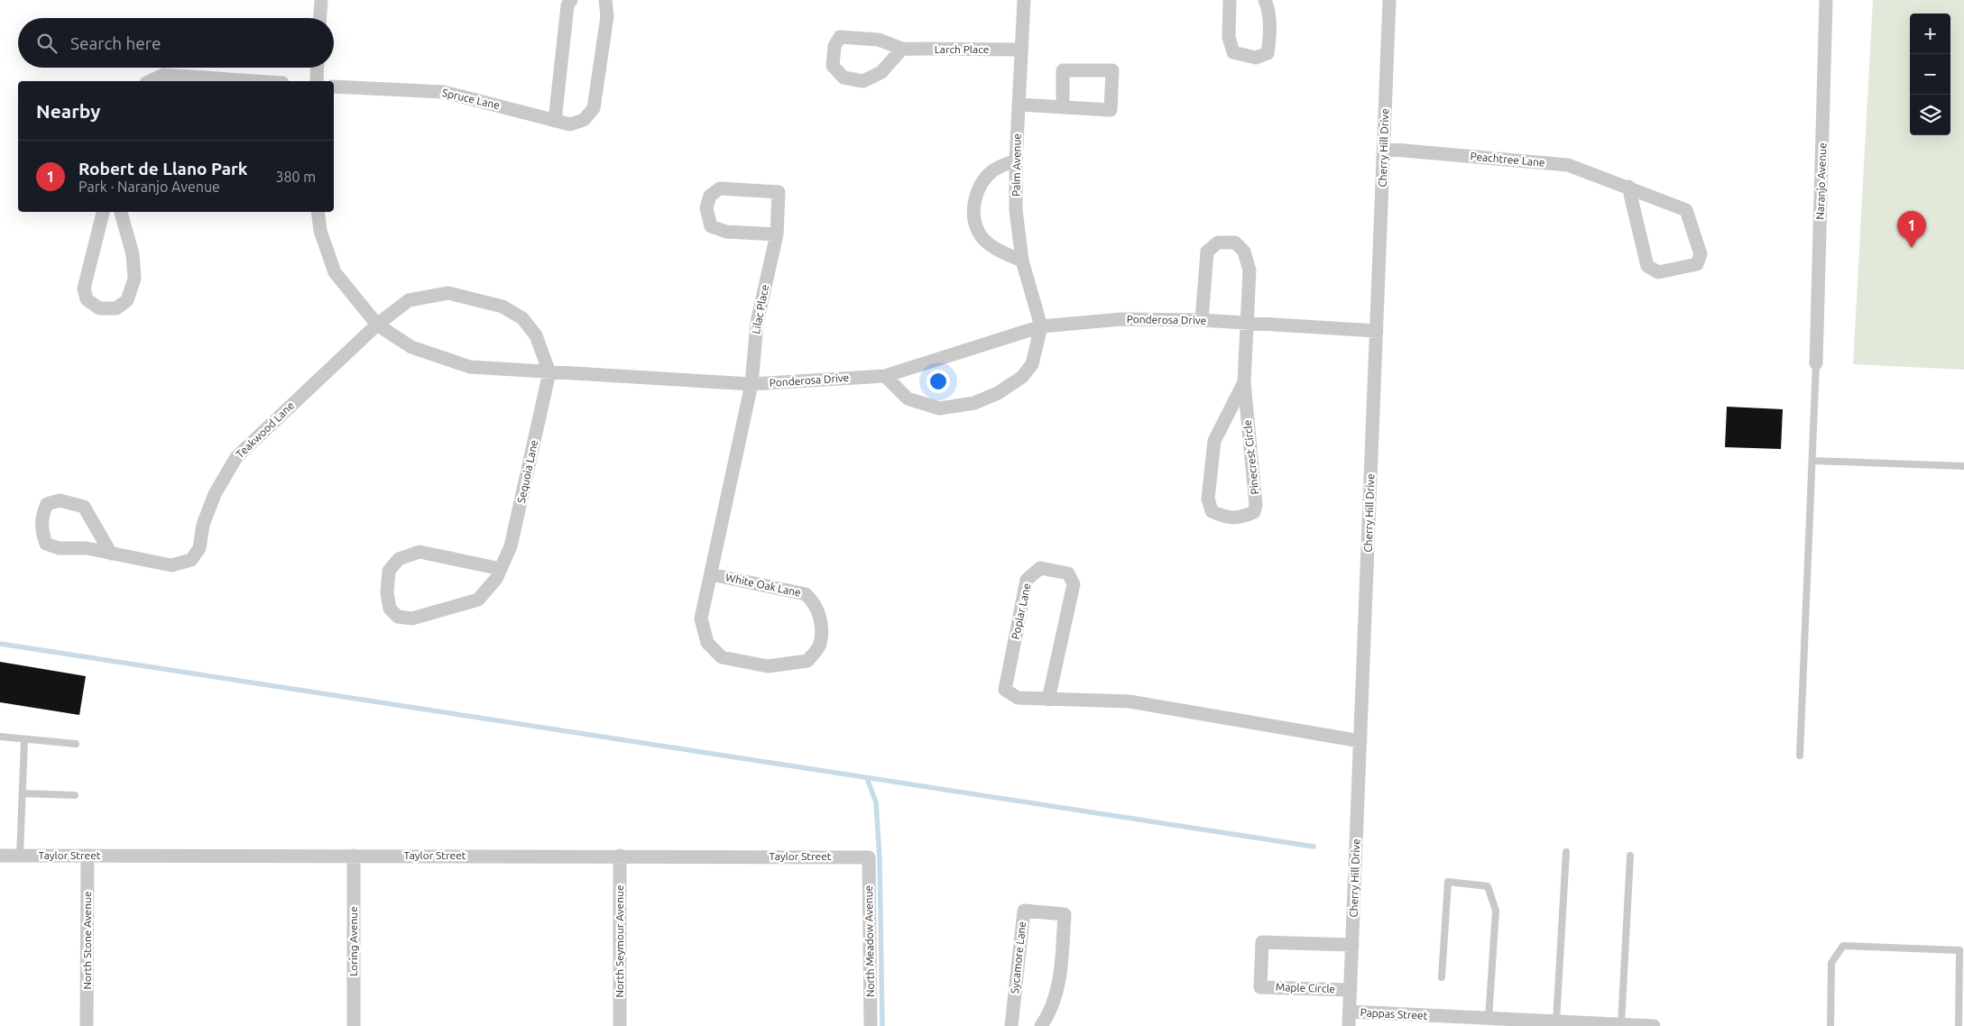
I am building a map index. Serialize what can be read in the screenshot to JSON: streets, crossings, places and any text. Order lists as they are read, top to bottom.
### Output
{
  "streets": {
    "street": [
      "Larch Place",
      "Spruce Lane",
      "Cherry Hill Drive",
      "Peachtree Lane",
      "Palm Avenue",
      "Naranjo Avenue",
      "Lilac Place",
      "Ponderosa Drive",
      "Teakwood Lane",
      "Pinecrest Circle",
      "Sequoia Lane",
      "White Oak Lane",
      "Poplar Lane",
      "Taylor Street",
      "North Stone Avenue",
      "Loring Avenue",
      "North Seymour Avenue",
      "North Meadow Avenue",
      "Sycamore Lane",
      "Maple Circle",
      "Pappas Street"
    ]
  },
  "crossings": [
    ["Larch Place", "Palm Avenue"],
    ["Cherry Hill Drive", "Peachtree Lane"],
    ["Cherry Hill Drive", "Ponderosa Drive"],
    ["Cherry Hill Drive", "Poplar Lane"],
    ["Cherry Hill Drive", "Maple Circle"],
    ["Cherry Hill Drive", "Pappas Street"],
    ["Palm Avenue", "Ponderosa Drive"],
    ["Lilac Place", "Ponderosa Drive"],
    ["Lilac Place", "White Oak Lane"],
    ["Ponderosa Drive", "Teakwood Lane"],
    ["Ponderosa Drive", "Pinecrest Circle"],
    ["Ponderosa Drive", "Sequoia Lane"],
    ["Ponderosa Drive", "White Oak Lane"],
    ["Teakwood Lane", "Sequoia Lane"],
    ["Taylor Street", "North Stone Avenue"],
    ["Taylor Street", "Loring Avenue"],
    ["Taylor Street", "North Seymour Avenue"],
    ["Taylor Street", "North Meadow Avenue"]
  ],
  "page": {
    "map_buttons": ["+", "−"],
    "search": "Search here",
    "heading": "Nearby",
    "list": [
      {
        "mark": "1",
        "name": "Robert de Llano Park",
        "note": "Park · Naranjo Avenue",
        "value": "380 m"
      }
    ],
    "pins": "1"
  }
}
